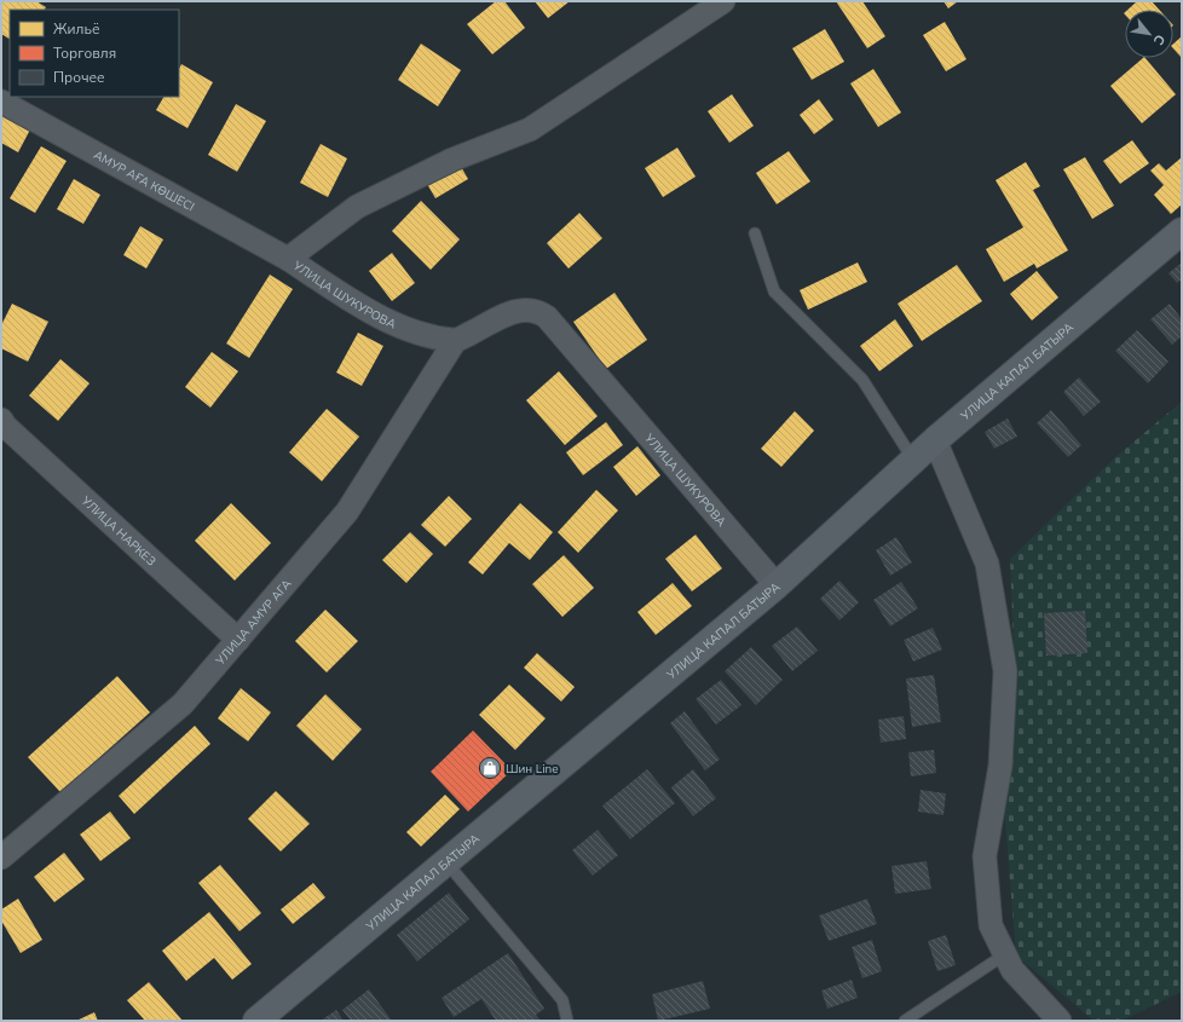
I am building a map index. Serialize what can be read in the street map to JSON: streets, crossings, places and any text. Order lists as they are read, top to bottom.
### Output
{
  "streets": {
    "main road": ["УЛИЦА КАПАЛ БАТЫРА"],
    "street": [
      "АМУР АҒА КӨШЕСІ",
      "УЛИЦА ШУКУРОВА",
      "УЛИЦА НАРКЕЗ",
      "УЛИЦА АМУР АГА"
    ]
  },
  "crossings": [
    ["АМУР АҒА КӨШЕСІ", "УЛИЦА ШУКУРОВА"],
    ["УЛИЦА ШУКУРОВА", "УЛИЦА КАПАЛ БАТЫРА"],
    ["УЛИЦА ШУКУРОВА", "УЛИЦА АМУР АГА"],
    ["УЛИЦА НАРКЕЗ", "УЛИЦА АМУР АГА"]
  ],
  "places": {
    "shop": ["Шин Line"]
  },
  "legend": ["Жильё", "Торговля", "Прочее"],
  "north": "bottom right"
}
